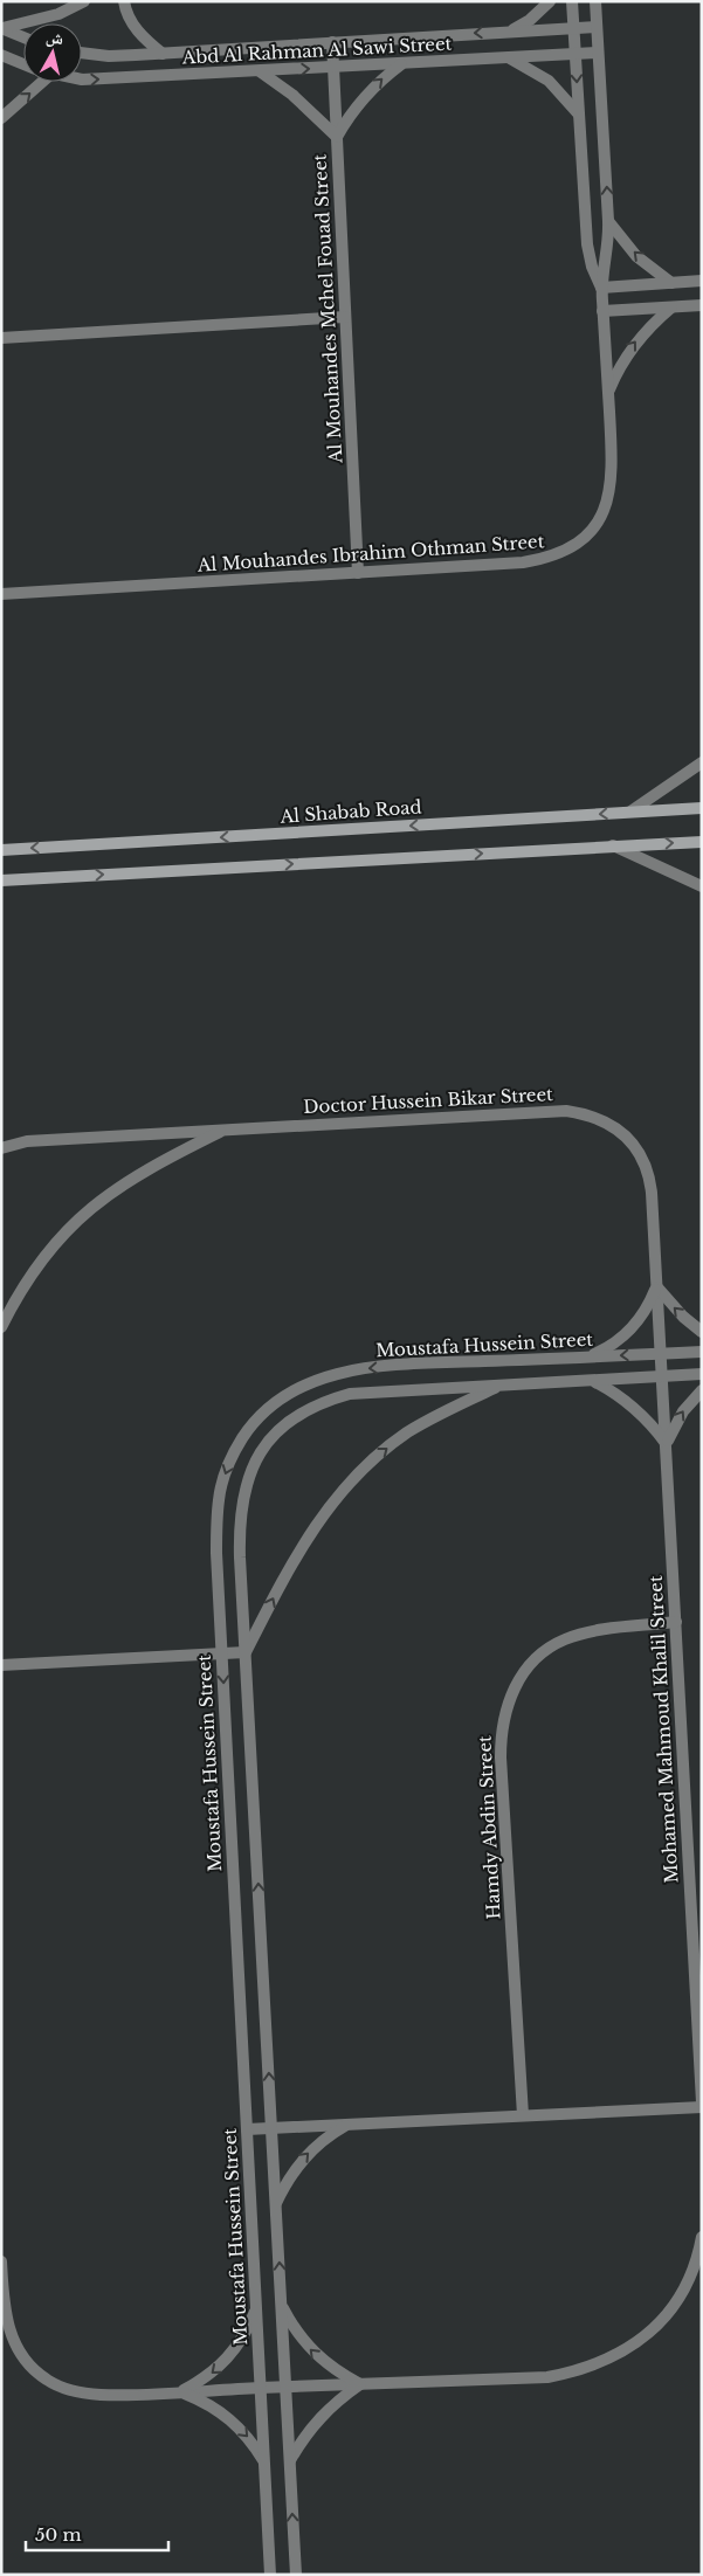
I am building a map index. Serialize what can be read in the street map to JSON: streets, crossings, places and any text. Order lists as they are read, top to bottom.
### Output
{
  "streets": {
    "main road": ["Al Shabab Road"],
    "street": [
      "Abd Al Rahman Al Sawi Street",
      "Al Mouhandes Mchel Fouad Street",
      "Al Mouhandes Ibrahim Othman Street",
      "Doctor Hussein Bikar Street",
      "Moustafa Hussein Street",
      "Mohamed Mahmoud Khalil Street",
      "Hamdy Abdin Street"
    ]
  },
  "crossings": [
    ["Abd Al Rahman Al Sawi Street", "Al Mouhandes Mchel Fouad Street"],
    ["Al Mouhandes Mchel Fouad Street", "Al Mouhandes Ibrahim Othman Street"],
    ["Doctor Hussein Bikar Street", "Moustafa Hussein Street"],
    ["Doctor Hussein Bikar Street", "Mohamed Mahmoud Khalil Street"],
    ["Moustafa Hussein Street", "Mohamed Mahmoud Khalil Street"],
    ["Mohamed Mahmoud Khalil Street", "Hamdy Abdin Street"]
  ],
  "scale_bar": "50 m",
  "north": "top"
}
